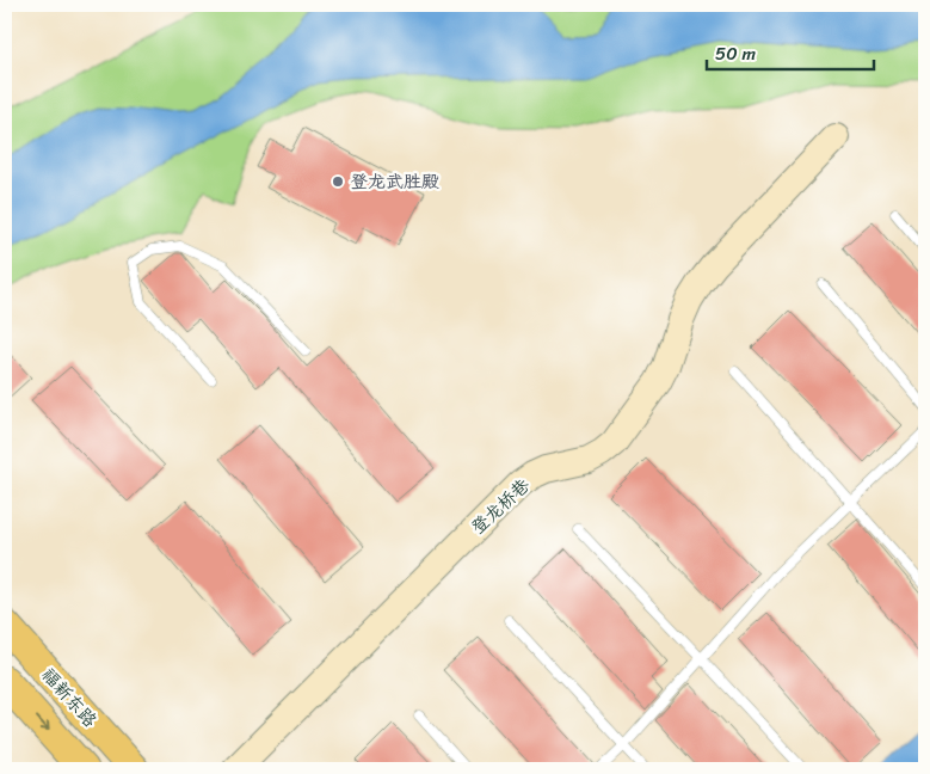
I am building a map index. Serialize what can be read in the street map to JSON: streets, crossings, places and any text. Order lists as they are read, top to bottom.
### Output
{
  "streets": {
    "main road": ["福新东路"],
    "street": ["登龙桥巷"]
  },
  "places": ["登龙武胜殿"],
  "scale_bar": "50 m"
}
